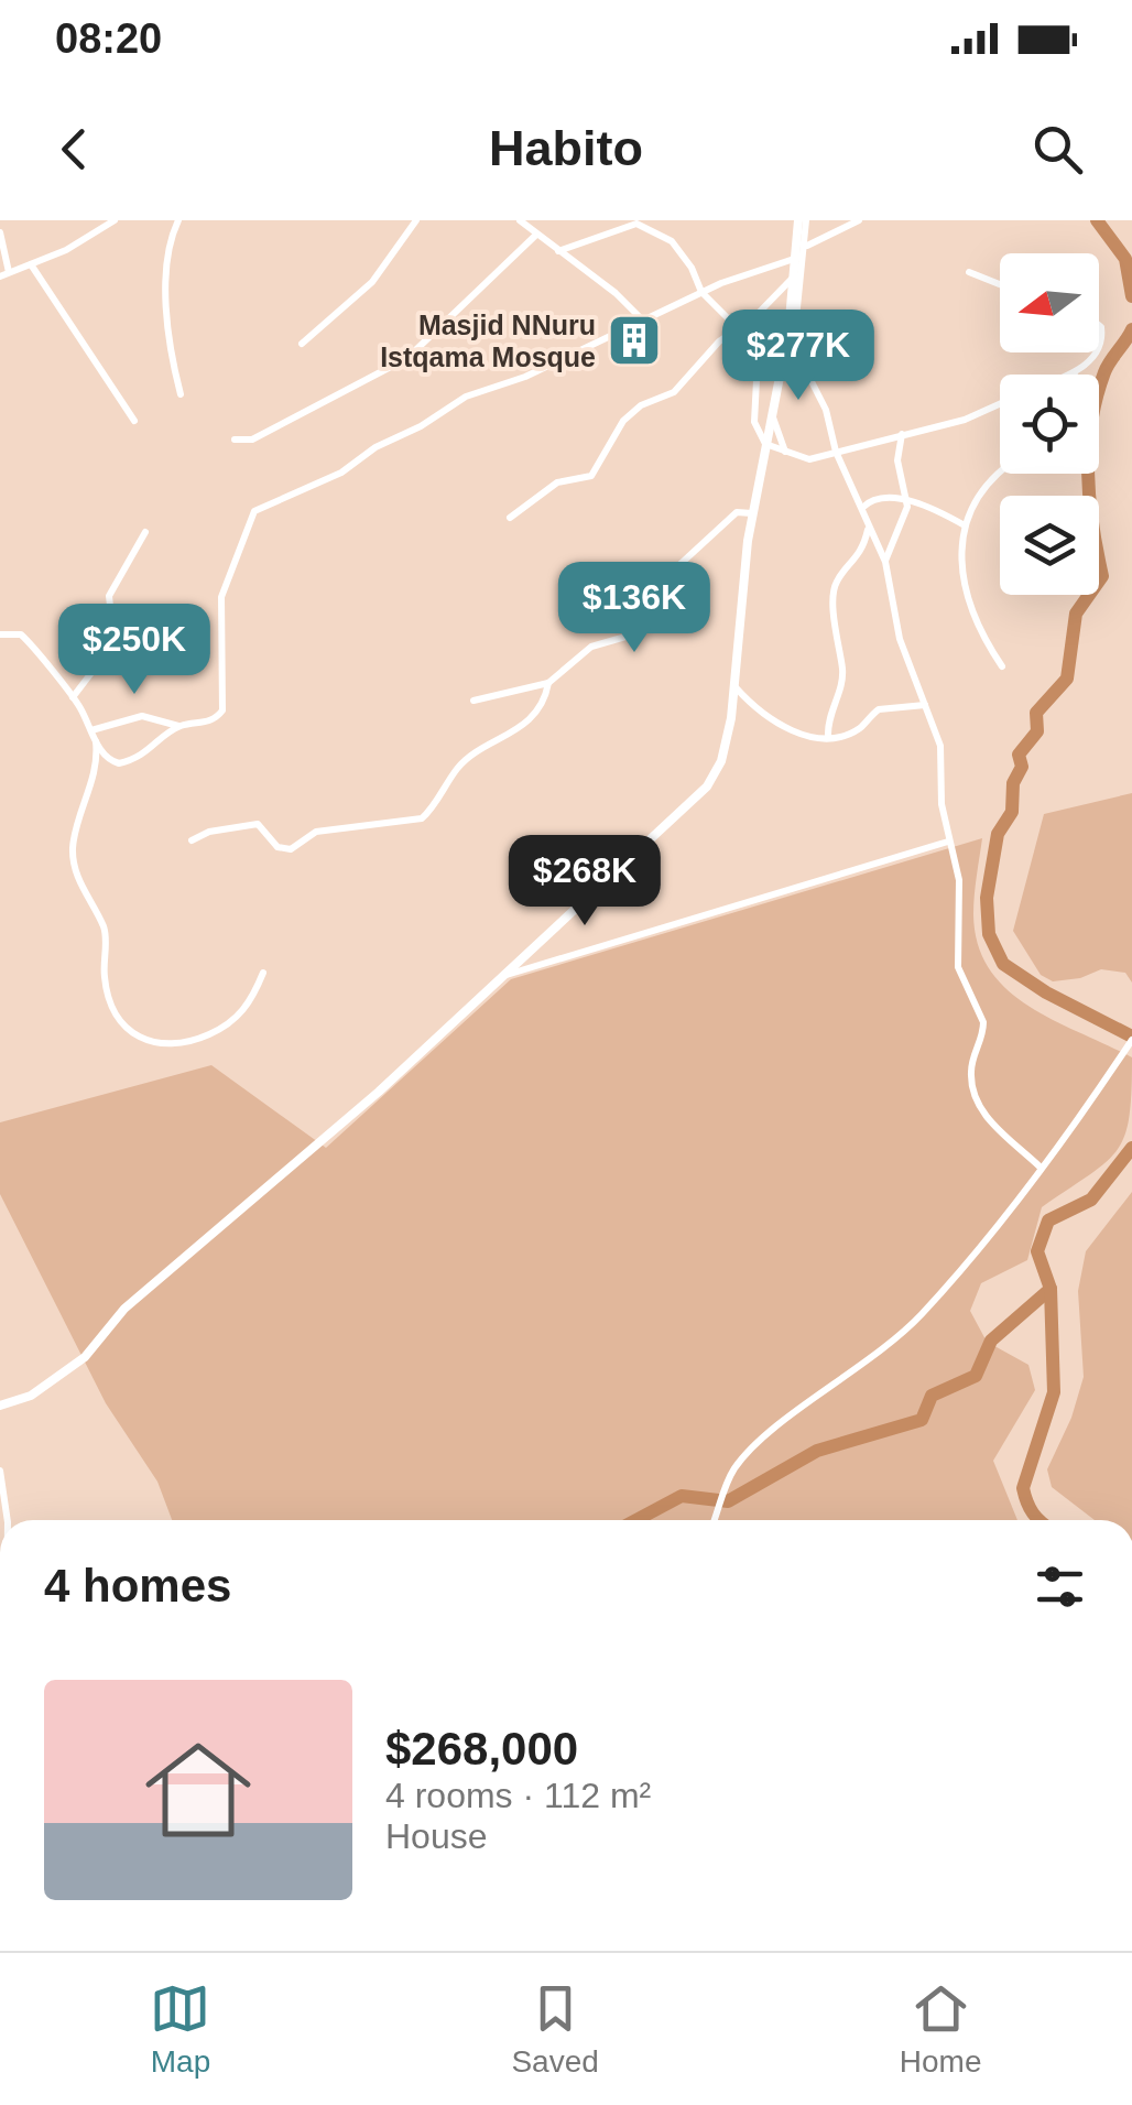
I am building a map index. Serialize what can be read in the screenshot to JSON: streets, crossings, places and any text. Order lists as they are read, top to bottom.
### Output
{
  "places": {
    "building": ["Masjid NNuru Istqama Mosque"]
  },
  "north": "left",
  "page": {
    "status": "08:20",
    "header": "Habito",
    "price": [
      "$277K",
      "$136K",
      "$250K",
      "$268K"
    ],
    "heading": "4 homes",
    "list": [
      {
        "name": "$268,000",
        "note": "4 rooms · 112 m² · House"
      }
    ],
    "tabs": ["Map", "Saved", "Home"]
  }
}
